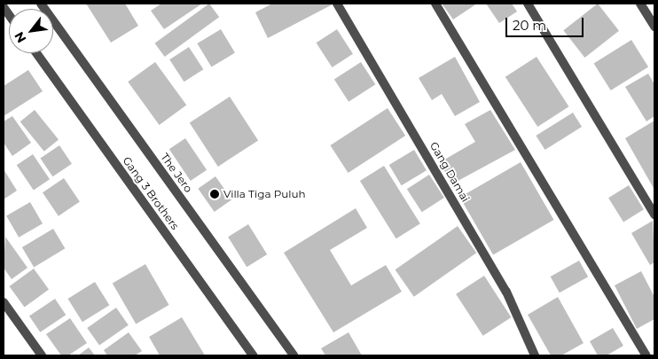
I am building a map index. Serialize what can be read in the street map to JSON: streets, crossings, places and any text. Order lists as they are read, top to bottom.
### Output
{
  "streets": {
    "street": ["Gang Damai", "The Jero", "Gang 3 Brothers"]
  },
  "places": ["Villa Tiga Puluh"],
  "scale_bar": "20 m",
  "north": "bottom left"
}
